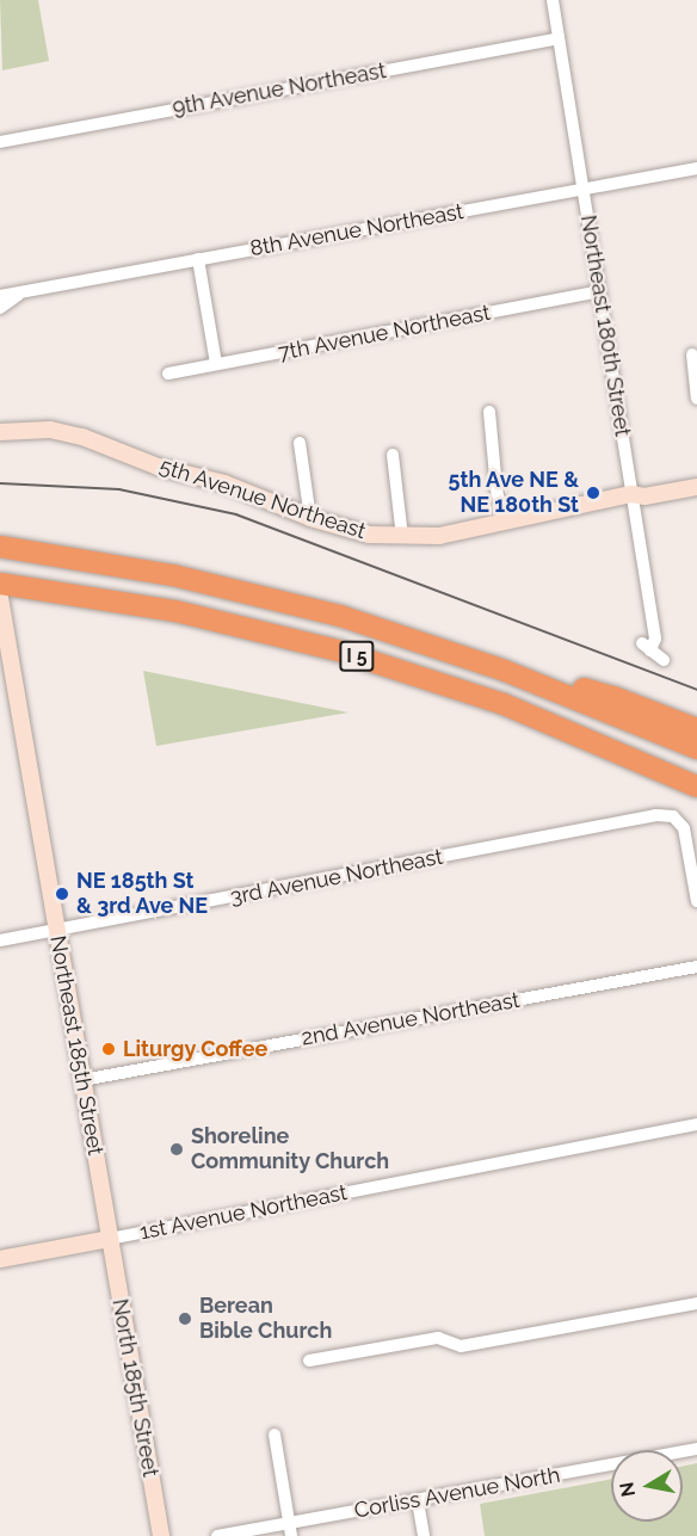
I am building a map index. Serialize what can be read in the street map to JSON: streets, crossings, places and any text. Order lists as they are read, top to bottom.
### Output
{
  "streets": {
    "highway": ["I 5"],
    "main road": [
      "5th Avenue Northeast",
      "Northeast 185th Street",
      "1st Avenue Northeast",
      "North 185th Street"
    ],
    "street": [
      "9th Avenue Northeast",
      "8th Avenue Northeast",
      "Northeast 180th Street",
      "7th Avenue Northeast",
      "3rd Avenue Northeast",
      "2nd Avenue Northeast",
      "Corliss Avenue North"
    ]
  },
  "crossings": [
    ["9th Avenue Northeast", "Northeast 180th Street"],
    ["8th Avenue Northeast", "Northeast 180th Street"],
    ["Northeast 180th Street", "7th Avenue Northeast"],
    ["Northeast 180th Street", "5th Avenue Northeast"],
    ["3rd Avenue Northeast", "Northeast 185th Street"],
    ["2nd Avenue Northeast", "Northeast 185th Street"],
    ["Northeast 185th Street", "1st Avenue Northeast"],
    ["Northeast 185th Street", "North 185th Street"],
    ["1st Avenue Northeast", "North 185th Street"]
  ],
  "places": [
    "5th Ave NE & NE 180th St",
    "NE 185th St & 3rd Ave NE",
    "Liturgy Coffee",
    "Shoreline Community Church",
    "Berean Bible Church"
  ],
  "north": "left"
}
